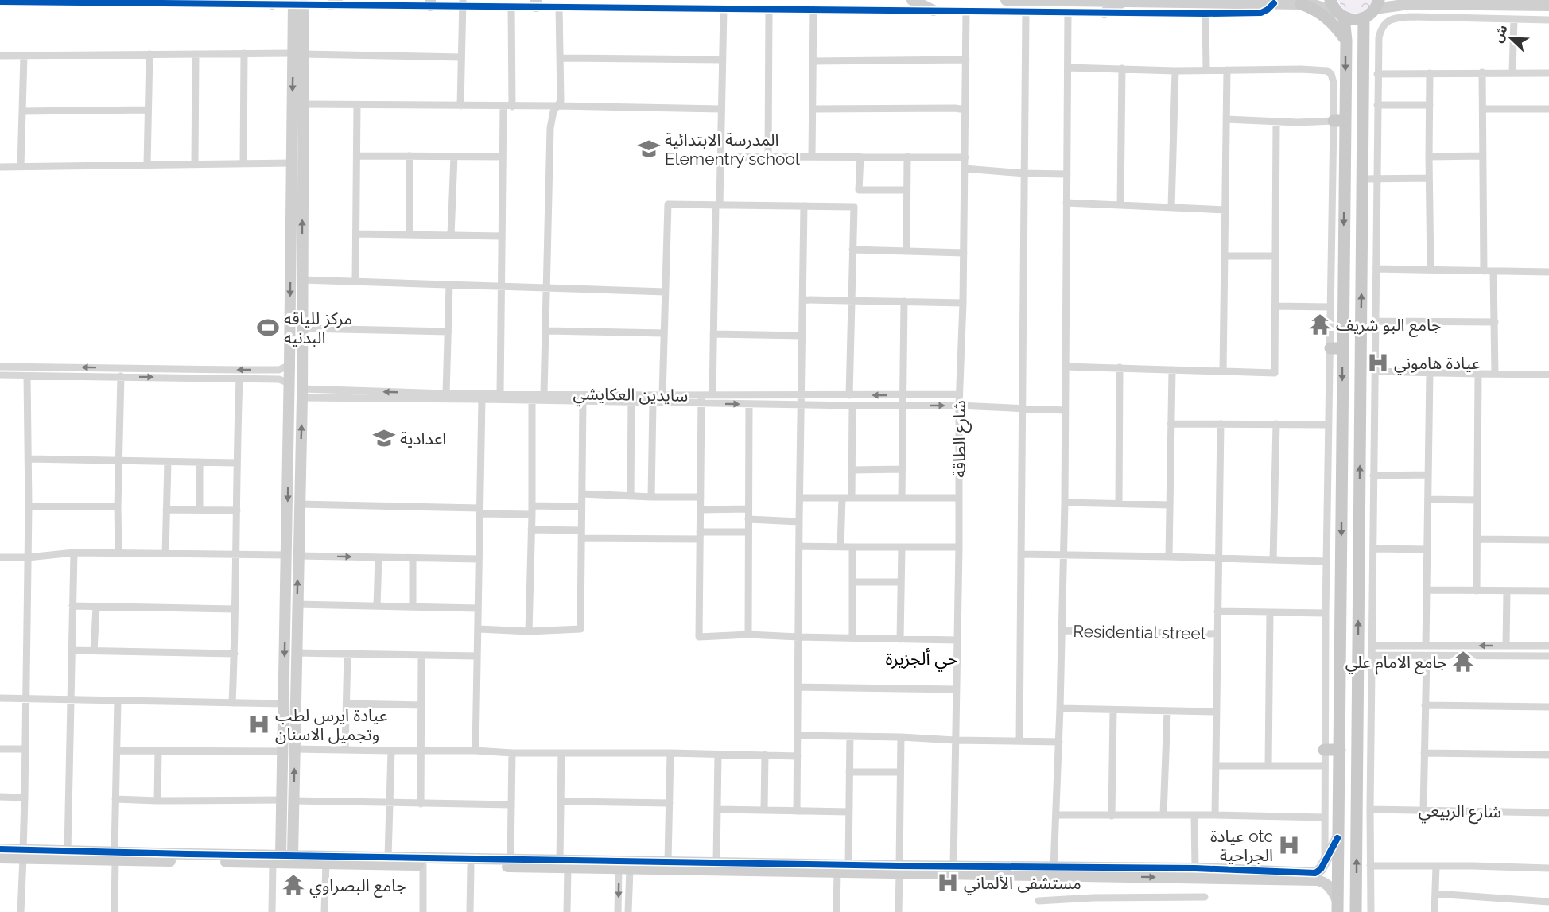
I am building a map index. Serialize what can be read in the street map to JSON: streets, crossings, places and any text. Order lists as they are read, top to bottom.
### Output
{
  "streets": {
    "street": [
      "سايدين العكايشي",
      "شارع الطاقة",
      "Residential street",
      "شارع الربيعي"
    ]
  },
  "crossings": [
    ["سايدين العكايشي", "شارع الطاقة"]
  ],
  "districts": ["حي ألجزيرة"],
  "places": {
    "school or university": ["المدرسة الابتدائية Elementry school", "اعدادية"],
    "temple": ["جامع البو شريف", "جامع الامام علي", "جامع البصراوي"],
    "sports": ["مركز للياقه البدنيه"],
    "hospital": [
      "عيادة هاموني",
      "عيادة ايرس لطب وتجميل الاسنان",
      "عيادة otc الجراحية",
      "مستشفى الألماني"
    ]
  },
  "north": "top left"
}
